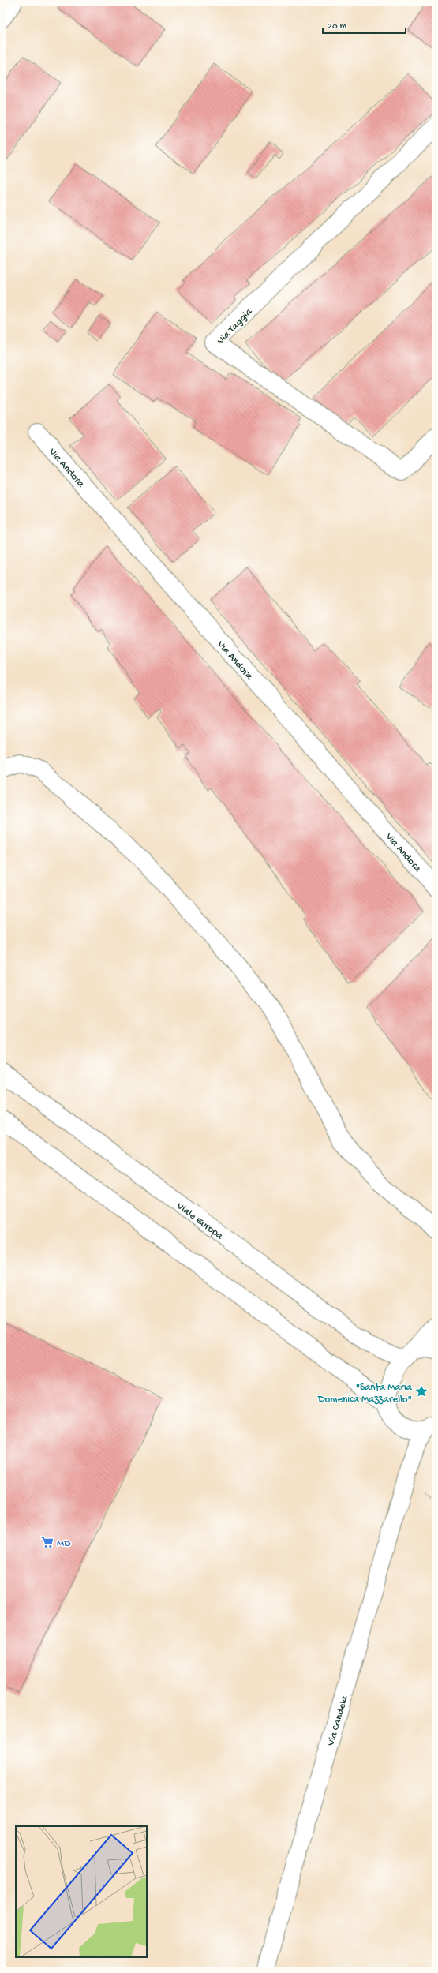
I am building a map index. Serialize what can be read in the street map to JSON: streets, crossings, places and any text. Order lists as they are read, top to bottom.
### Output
{
  "streets": {
    "street": [
      "Via Taggia",
      "Via Andora",
      "Viale Europa",
      "Via Candela"
    ]
  },
  "places": {
    "place": ["\"Santa Maria Domenica Mazzarello\""],
    "supermarket": ["MD"]
  },
  "scale_bar": "20 m"
}
